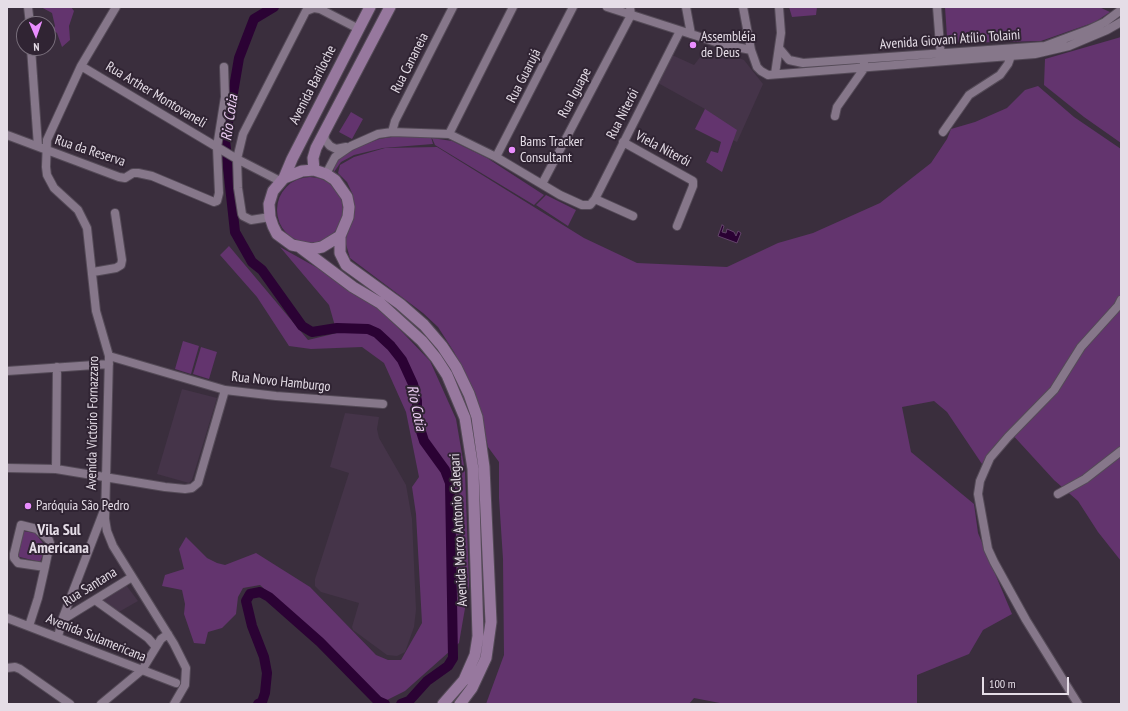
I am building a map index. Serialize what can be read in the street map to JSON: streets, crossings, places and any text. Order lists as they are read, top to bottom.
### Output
{
  "streets": {
    "main road": ["Avenida Bariloche", "Avenida Marco Antonio Calegari"],
    "street": [
      "Avenida Giovani Atílio Tolaini",
      "Rua Cananeia",
      "Rua Guarujá",
      "Rua Iguape",
      "Rua Arther Montovaneli",
      "Rua Niterói",
      "Viela Niterói",
      "Rua da Reserva",
      "Rua Novo Hamburgo",
      "Avenida Victório Fornazzaro",
      "Rua Santana",
      "Avenida Sulamericana"
    ]
  },
  "crossings": [
    ["Avenida Bariloche", "Rua Arther Montovaneli"],
    ["Avenida Bariloche", "Avenida Marco Antonio Calegari"],
    ["Rua Iguape", "Rua Niterói"],
    ["Rua Arther Montovaneli", "Rua da Reserva"],
    ["Rua Arther Montovaneli", "Avenida Victório Fornazzaro"],
    ["Rua Arther Montovaneli", "Avenida Marco Antonio Calegari"],
    ["Rua Niterói", "Viela Niterói"],
    ["Rua da Reserva", "Avenida Victório Fornazzaro"],
    ["Rua Novo Hamburgo", "Avenida Victório Fornazzaro"],
    ["Avenida Victório Fornazzaro", "Rua Santana"]
  ],
  "districts": ["Vila Sul Americana"],
  "water": ["Rio Cotia"],
  "places": ["Assembléia de Deus", "Bams Tracker Consultant", "Paróquia São Pedro"],
  "scale_bar": "100 m",
  "north": "bottom"
}
